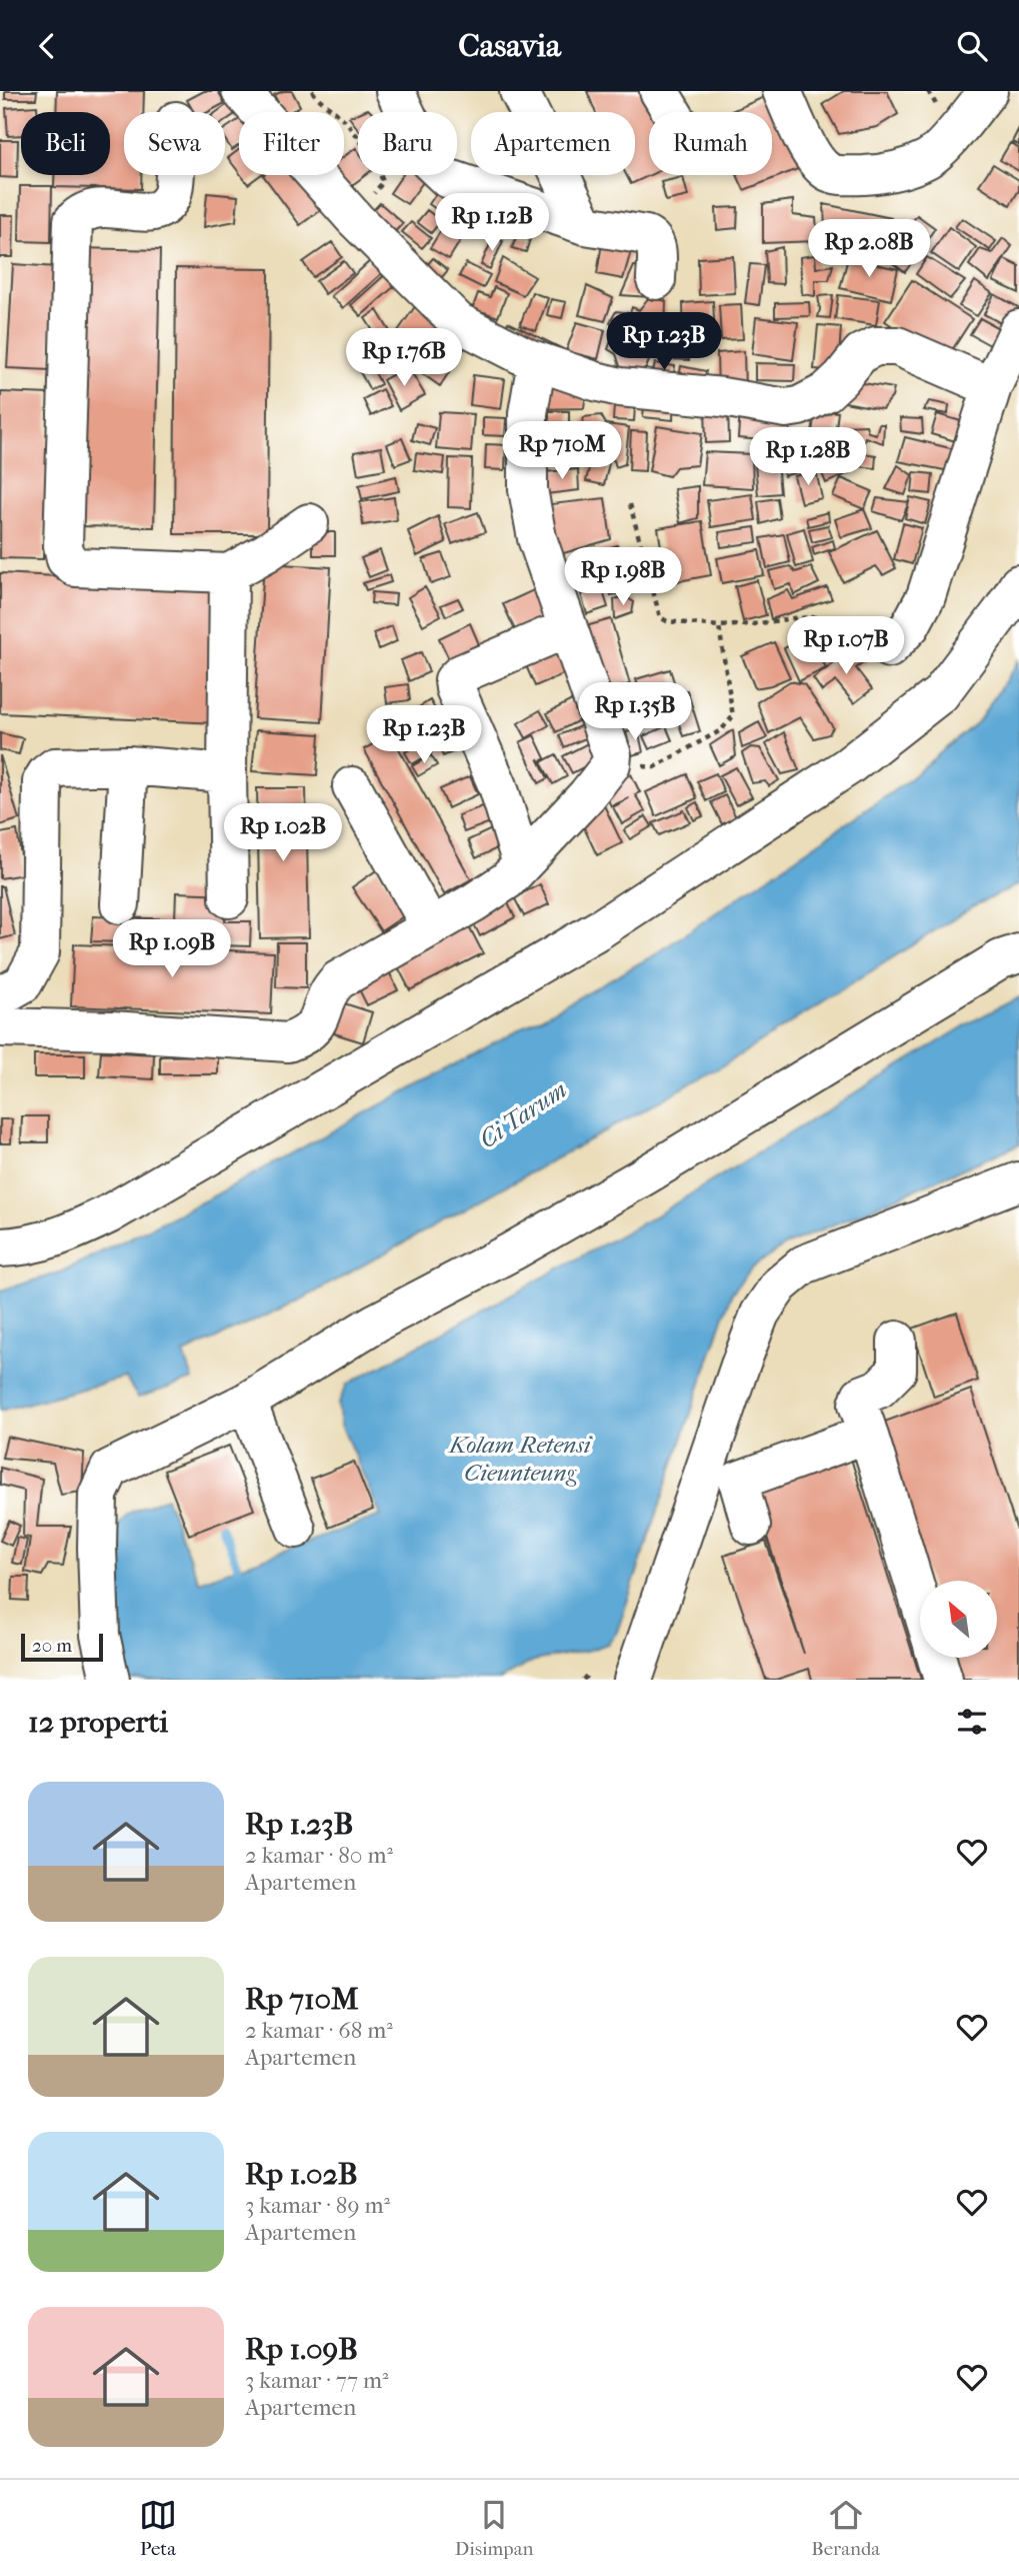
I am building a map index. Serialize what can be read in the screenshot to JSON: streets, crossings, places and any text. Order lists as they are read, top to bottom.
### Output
{
  "water": ["Ci Tarum", "Kolam Retensi Cieunteung"],
  "scale_bar": "20 m",
  "north": "top left",
  "page": {
    "header": "Casavia",
    "chip": [
      "Beli",
      "Sewa",
      "Filter",
      "Baru",
      "Apartemen",
      "Rumah"
    ],
    "price": [
      "Rp 1.12B",
      "Rp 2.08B",
      "Rp 1.23B",
      "Rp 1.76B",
      "Rp 710M",
      "Rp 1.28B",
      "Rp 1.98B",
      "Rp 1.07B",
      "Rp 1.35B",
      "Rp 1.23B",
      "Rp 1.02B",
      "Rp 1.09B"
    ],
    "scale": "20 m",
    "heading": "12 properti",
    "list": [
      {
        "name": "Rp 1.23B",
        "note": "2 kamar · 80 m² · Apartemen"
      },
      {
        "name": "Rp 710M",
        "note": "2 kamar · 68 m² · Apartemen"
      },
      {
        "name": "Rp 1.02B",
        "note": "3 kamar · 89 m² · Apartemen"
      },
      {
        "name": "Rp 1.09B",
        "note": "3 kamar · 77 m² · Apartemen"
      }
    ],
    "tabs": ["Peta", "Disimpan", "Beranda"]
  }
}
